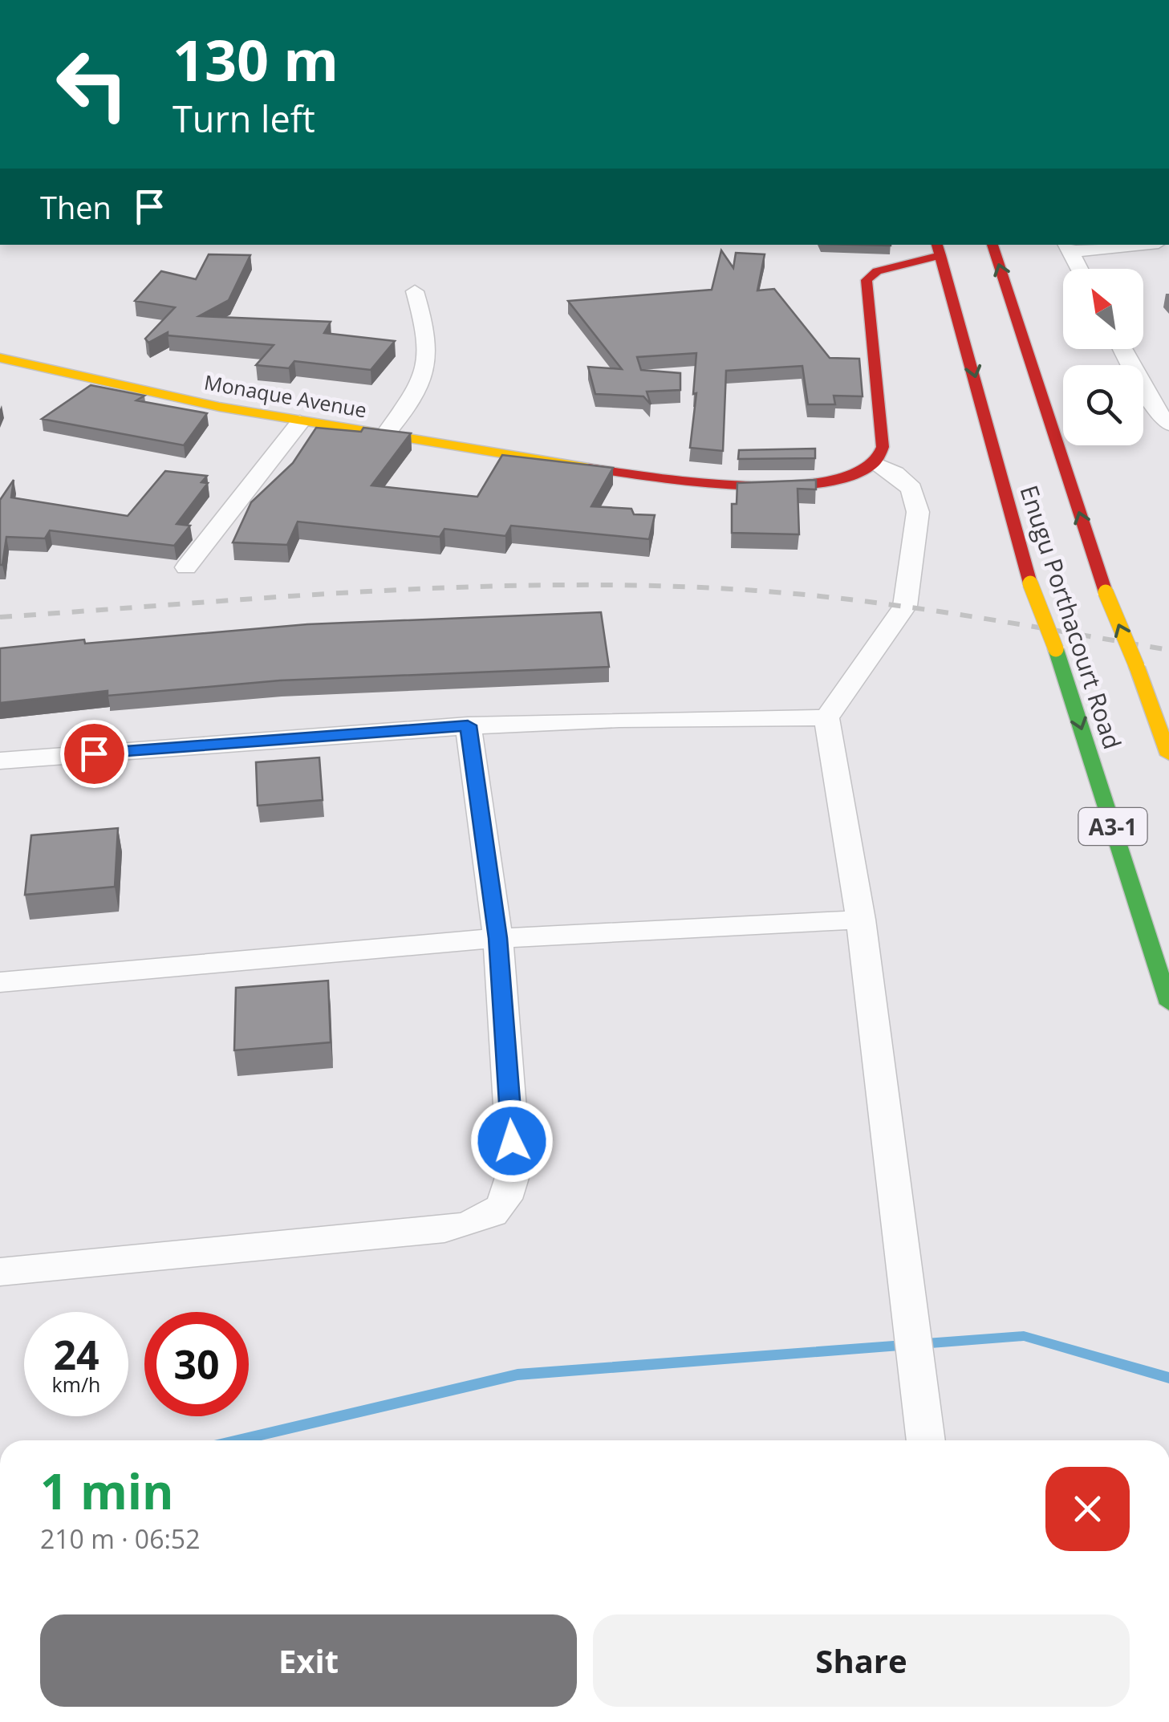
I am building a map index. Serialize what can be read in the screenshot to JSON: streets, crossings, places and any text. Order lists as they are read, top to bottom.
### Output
{
  "streets": {
    "main road": ["Monaque Avenue", "Enugu Porthacourt Road", "A3-1"]
  },
  "north": "top left",
  "page": {
    "turn": ["130 m", "Turn left"],
    "then": "Then",
    "speed": "24 km/h",
    "limit": "30",
    "heading": ["1 min", "210 m · 06:52"],
    "buttons": ["Exit", "Share"]
  }
}
